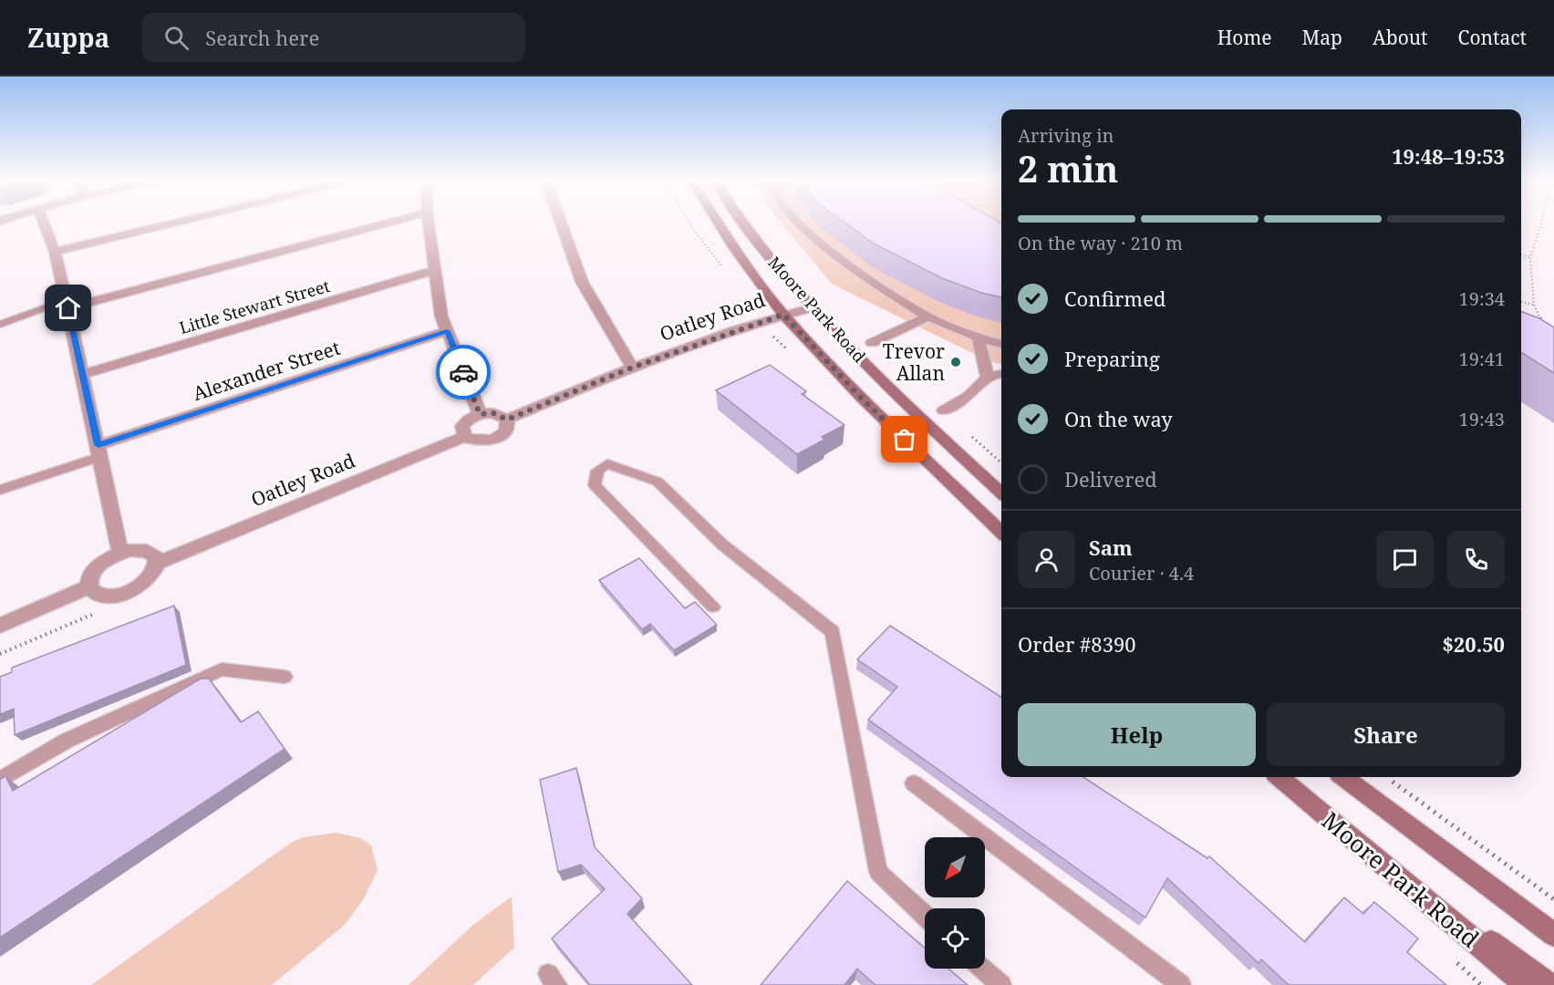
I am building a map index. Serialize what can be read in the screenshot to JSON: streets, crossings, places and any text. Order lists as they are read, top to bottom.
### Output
{
  "streets": {
    "main road": ["Moore Park Road"],
    "street": ["Little Stewart Street", "Oatley Road", "Alexander Street"]
  },
  "crossings": [
    ["Moore Park Road", "Oatley Road"]
  ],
  "places": ["Trevor Allan"],
  "north": "bottom left",
  "page": {
    "header": "Zuppa",
    "search": "Search here",
    "nav": [
      "Home",
      "Map",
      "About",
      "Contact"
    ],
    "heading": ["2 min", "Arriving in", "19:48–19:53"],
    "panel": [
      "Sam",
      "Courier · 4.4",
      "Order #8390",
      "$20.50"
    ],
    "bar": "On the way · 210 m",
    "list": [
      ["Confirmed", "19:34"],
      ["Preparing", "19:41"],
      ["On the way", "19:43"],
      "Delivered"
    ],
    "buttons": ["Help", "Share"]
  }
}
